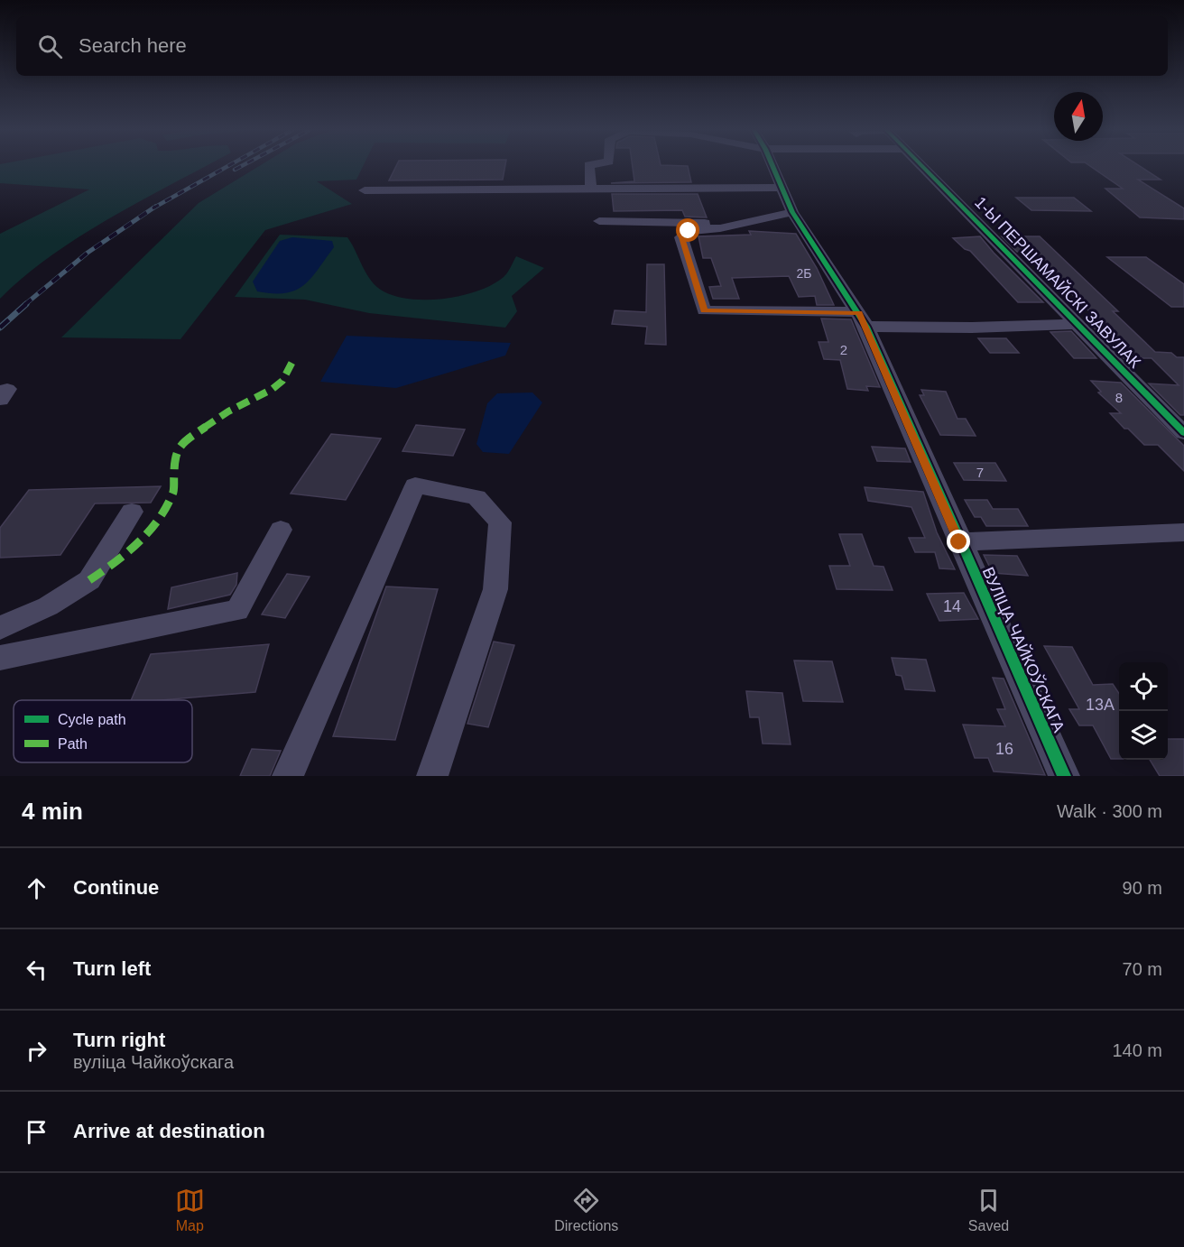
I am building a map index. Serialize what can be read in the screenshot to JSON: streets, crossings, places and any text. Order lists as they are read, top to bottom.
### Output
{
  "streets": {
    "street": ["1-Ы ПЕРШАМАЙСКІ ЗАВУЛАК", "ВУЛІЦА ЧАЙКОЎСКАГА"]
  },
  "house_numbers": [
    "2Б",
    "2",
    "8",
    "7",
    "14",
    "13А",
    "16"
  ],
  "legend": ["Cycle path", "Path"],
  "north": "top",
  "page": {
    "search": "Search here",
    "heading": ["4 min", "Walk · 300 m"],
    "list": [
      ["Continue", "90 m"],
      ["Turn left", "70 m"],
      ["Turn right", "вуліца Чайкоўскага", "140 m"],
      "Arrive at destination"
    ],
    "nav": ["Map", "Directions", "Saved"]
  }
}
